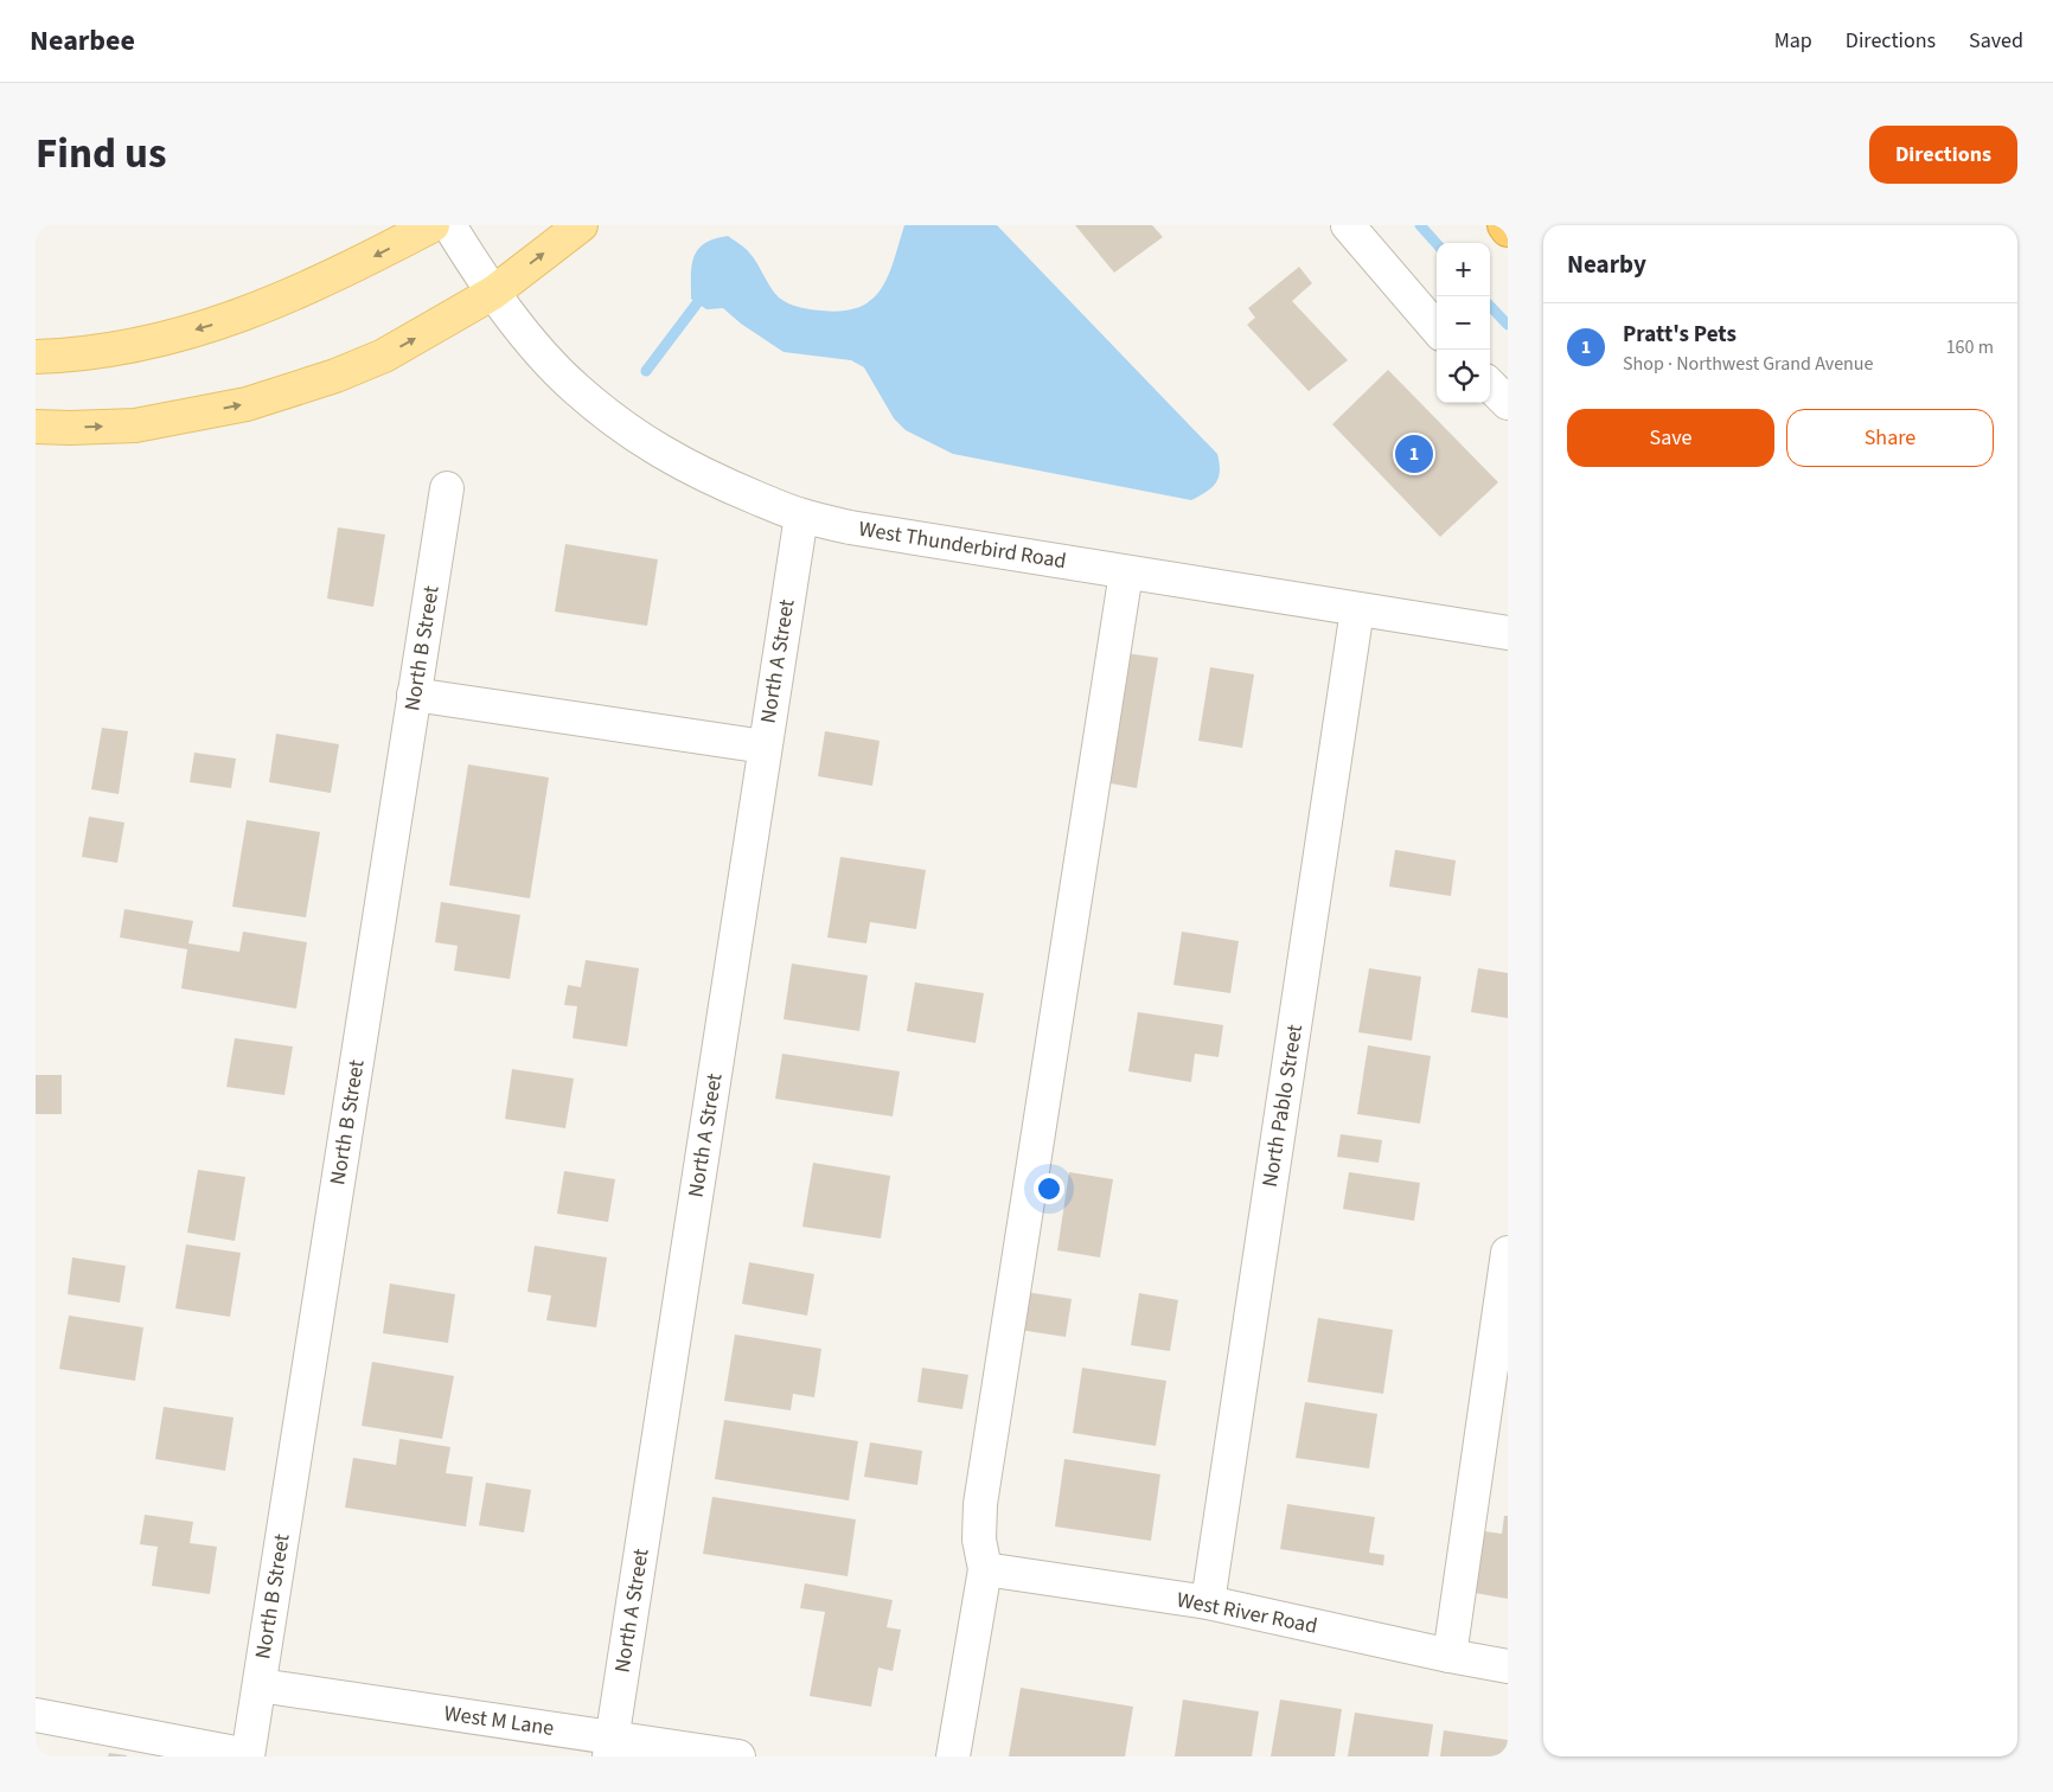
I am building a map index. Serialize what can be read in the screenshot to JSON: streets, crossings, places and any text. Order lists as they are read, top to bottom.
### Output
{
  "streets": {
    "street": [
      "West Thunderbird Road",
      "North B Street",
      "North A Street",
      "North Pablo Street",
      "West River Road",
      "West M Lane"
    ]
  },
  "crossings": [
    ["West Thunderbird Road", "North A Street"],
    ["West Thunderbird Road", "North Pablo Street"],
    ["North B Street", "West M Lane"],
    ["North A Street", "West M Lane"],
    ["North Pablo Street", "West River Road"]
  ],
  "page": {
    "header": "Nearbee",
    "nav": ["Map", "Directions", "Saved"],
    "title": "Find us",
    "buttons": [
      "Directions",
      ["Save", "Share"]
    ],
    "heading": "Nearby",
    "map_buttons": ["+", "−"],
    "list": [
      {
        "mark": "1",
        "name": "Pratt's Pets",
        "note": "Shop · Northwest Grand Avenue",
        "value": "160 m"
      }
    ],
    "pins": "1"
  }
}
